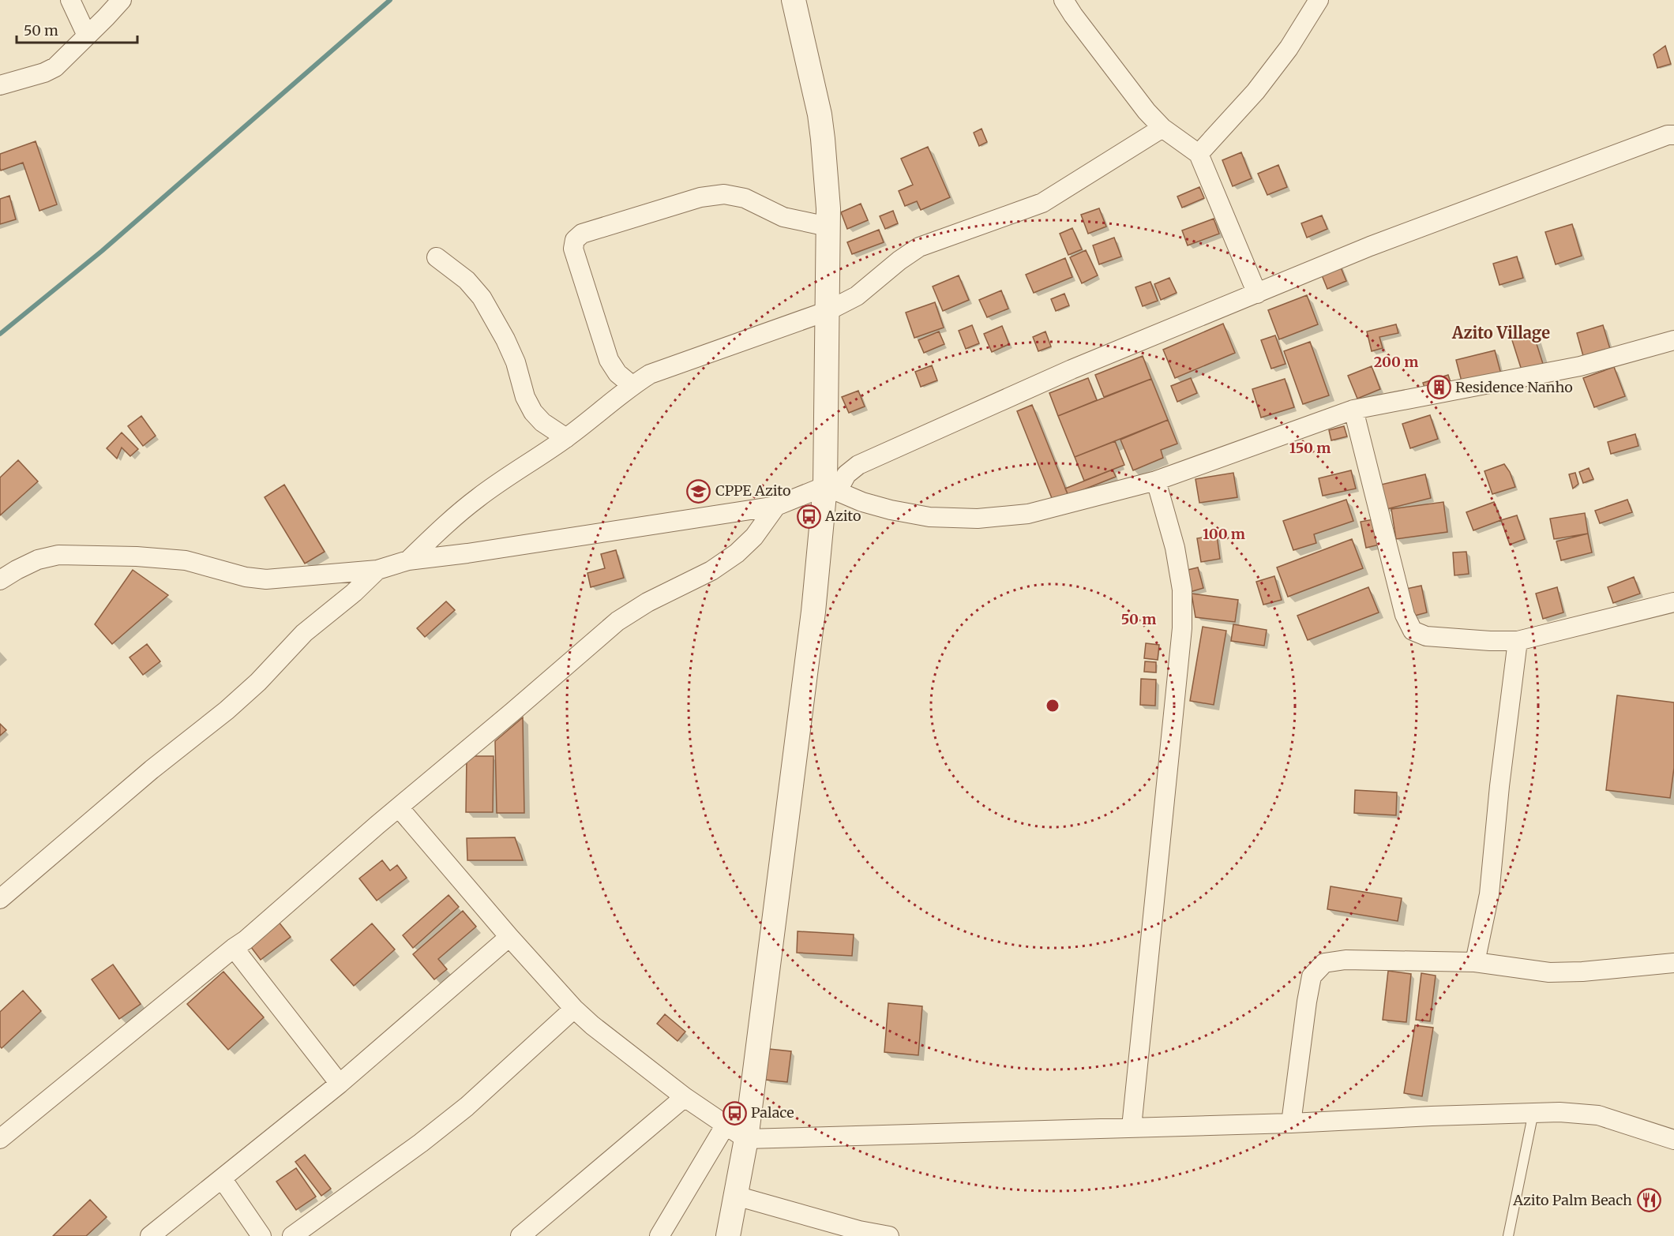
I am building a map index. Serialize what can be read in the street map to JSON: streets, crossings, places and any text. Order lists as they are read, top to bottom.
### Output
{
  "districts": ["Azito Village"],
  "places": {
    "building": ["Residence Nanho"],
    "school or university": ["CPPE Azito"],
    "bus stop": ["Azito", "Palace"],
    "restaurant": ["Azito Palm Beach"]
  },
  "scale_bar": "50 m",
  "rings": [
    "200 m",
    "150 m",
    "100 m",
    "50 m"
  ]
}
